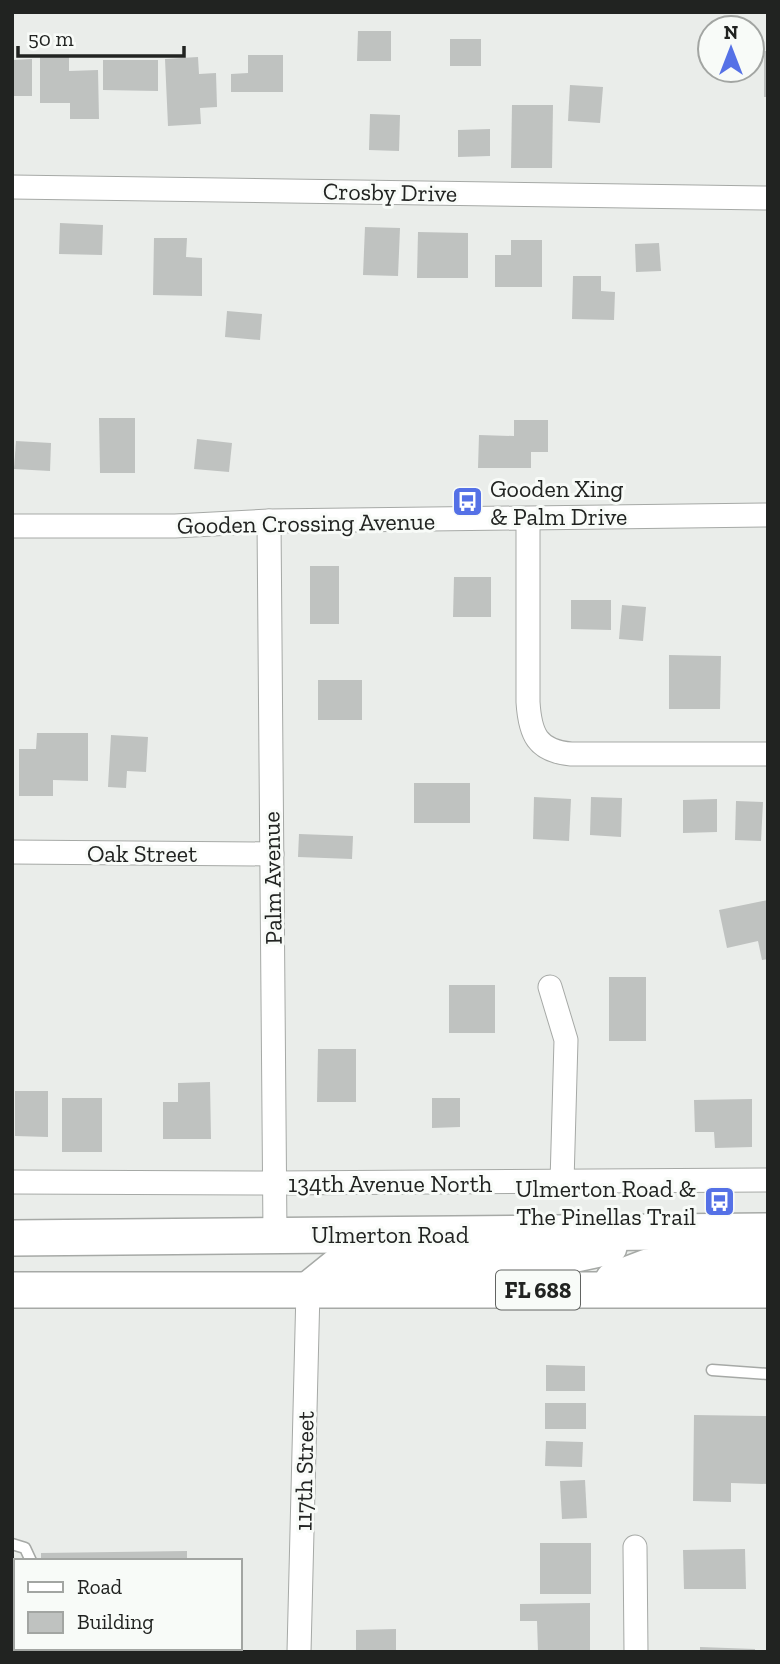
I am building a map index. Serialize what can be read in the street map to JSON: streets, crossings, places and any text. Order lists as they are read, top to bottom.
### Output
{
  "streets": {
    "main road": ["Ulmerton Road", "FL 688"],
    "street": [
      "Crosby Drive",
      "Gooden Crossing Avenue",
      "Oak Street",
      "Palm Avenue",
      "134th Avenue North",
      "117th Street"
    ]
  },
  "crossings": [
    ["Gooden Crossing Avenue", "Palm Avenue"],
    ["Oak Street", "Palm Avenue"],
    ["Palm Avenue", "134th Avenue North"],
    ["Palm Avenue", "Ulmerton Road"],
    ["FL 688", "117th Street"]
  ],
  "places": {
    "bus stop": ["Gooden Xing & Palm Drive", "Ulmerton Road & The Pinellas Trail"]
  },
  "legend": ["Road", "Building"],
  "scale_bar": "50 m",
  "north": "top"
}
